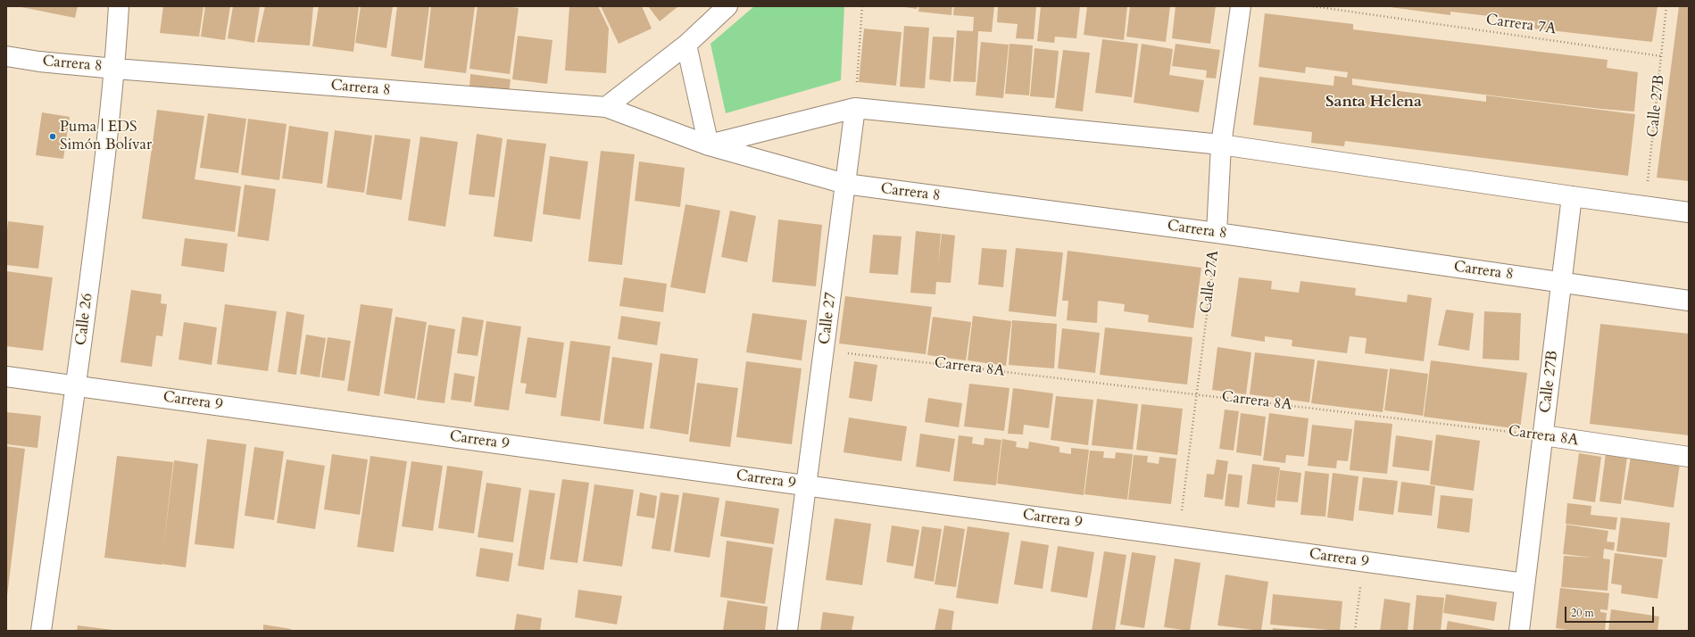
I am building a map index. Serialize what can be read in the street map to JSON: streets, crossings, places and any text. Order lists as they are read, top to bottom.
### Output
{
  "streets": {
    "street": [
      "Carrera 8",
      "Calle 27B",
      "Calle 27A",
      "Calle 27",
      "Calle 26",
      "Carrera 8A",
      "Carrera 9"
    ],
    "path": ["Carrera 7A"]
  },
  "crossings": [
    ["Carrera 7A", "Calle 27B"],
    ["Carrera 8", "Calle 27B"],
    ["Carrera 8", "Calle 27A"],
    ["Carrera 8", "Calle 27"],
    ["Carrera 8", "Calle 26"],
    ["Calle 27B", "Carrera 8A"],
    ["Calle 27B", "Carrera 9"],
    ["Calle 27A", "Carrera 8A"],
    ["Calle 27A", "Carrera 9"],
    ["Calle 27", "Carrera 8A"],
    ["Calle 27", "Carrera 9"],
    ["Calle 26", "Carrera 9"]
  ],
  "districts": ["Santa Helena"],
  "places": ["Puma | EDS Simón Bolívar"],
  "scale_bar": "20 m"
}
